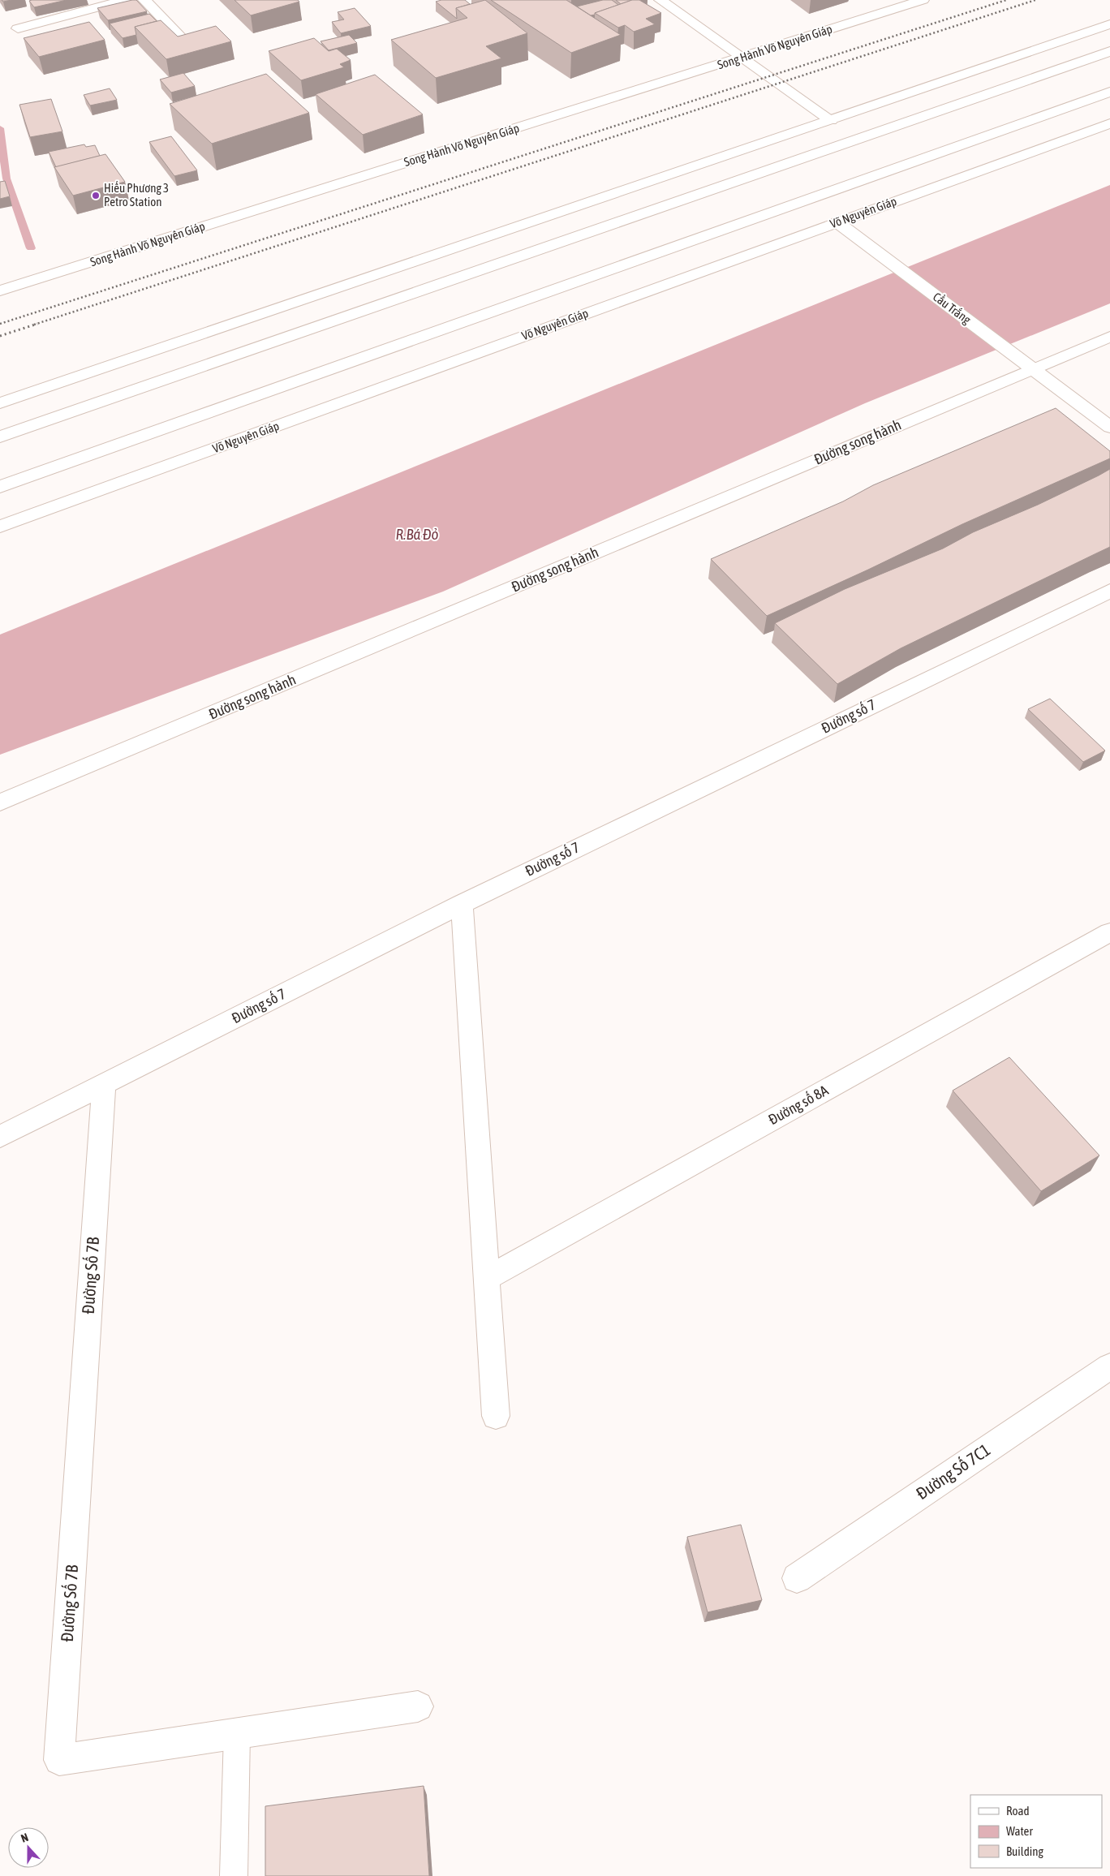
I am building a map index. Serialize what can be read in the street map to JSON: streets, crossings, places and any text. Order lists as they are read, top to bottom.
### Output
{
  "streets": {
    "main road": [
      "Song Hành Võ Nguyên Giáp",
      "Võ Nguyên Giáp",
      "Cầu Trắng",
      "Đường song hành",
      "Đường số 7",
      "Đường số 8A",
      "Đường Số 7B",
      "Đường Số 7C1"
    ]
  },
  "crossings": [
    ["Võ Nguyên Giáp", "Cầu Trắng"],
    ["Cầu Trắng", "Đường song hành"],
    ["Đường số 7", "Đường Số 7B"]
  ],
  "water": ["R.Bá Đỏ"],
  "places": ["Hiếu Phương 3 Petro Station"],
  "legend": ["Road", "Water", "Building"],
  "north": "top"
}
